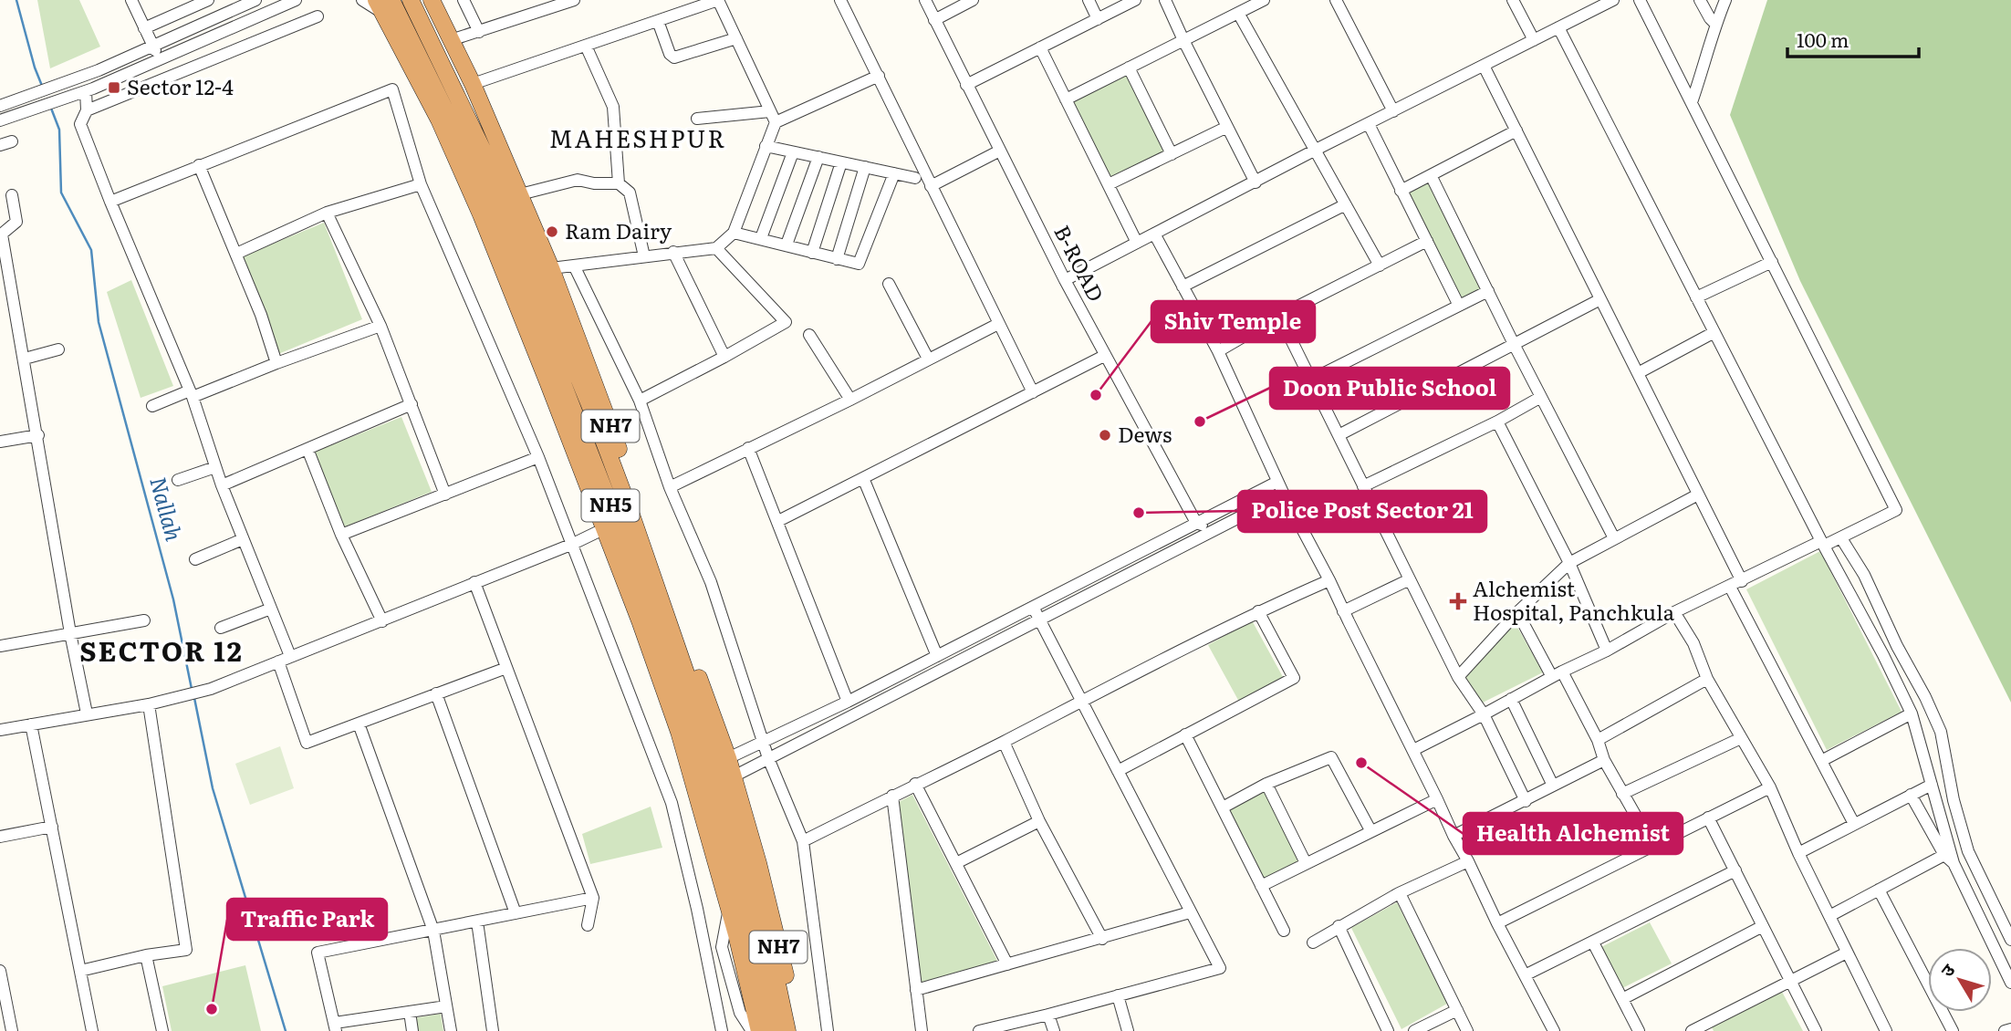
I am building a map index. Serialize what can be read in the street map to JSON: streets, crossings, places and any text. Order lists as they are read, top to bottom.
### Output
{
  "streets": {
    "highway": ["NH7", "NH5"],
    "street": ["B-ROAD"]
  },
  "crossings": [
    ["NH7", "NH5"]
  ],
  "districts": ["MAHESHPUR", "SECTOR 12"],
  "water": ["Nallah"],
  "places": {
    "transit": ["Sector 12-4"],
    "other": [
      "Ram Dairy",
      "Shiv Temple",
      "Doon Public School",
      "Dews",
      "Police Post Sector 21",
      "Health Alchemist",
      "Traffic Park"
    ],
    "health": ["Alchemist Hospital, Panchkula"]
  },
  "scale_bar": "100 m",
  "north": "top left"
}
